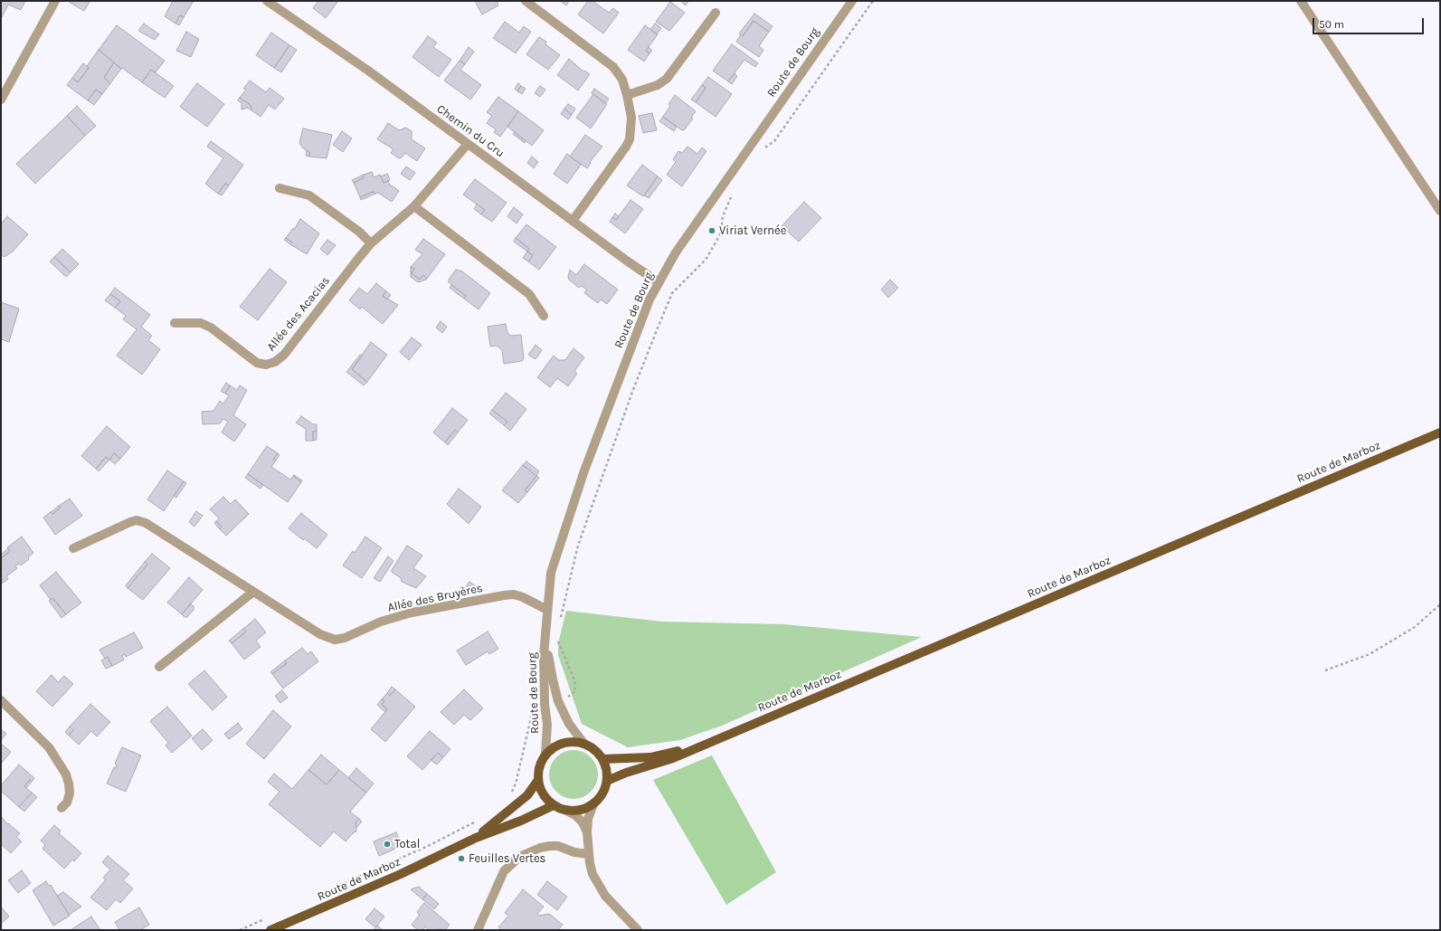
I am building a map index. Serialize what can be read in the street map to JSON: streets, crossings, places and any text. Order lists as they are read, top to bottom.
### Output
{
  "streets": {
    "main road": ["Route de Marboz"],
    "street": [
      "Route de Bourg",
      "Chemin du Cru",
      "Allée des Acacias",
      "Allée des Bruyères"
    ]
  },
  "crossings": [
    ["Route de Bourg", "Chemin du Cru"],
    ["Route de Bourg", "Route de Marboz"],
    ["Route de Bourg", "Allée des Bruyères"],
    ["Chemin du Cru", "Allée des Acacias"]
  ],
  "places": ["Viriat Vernée", "Total", "Feuilles Vertes"],
  "scale_bar": "50 m"
}
